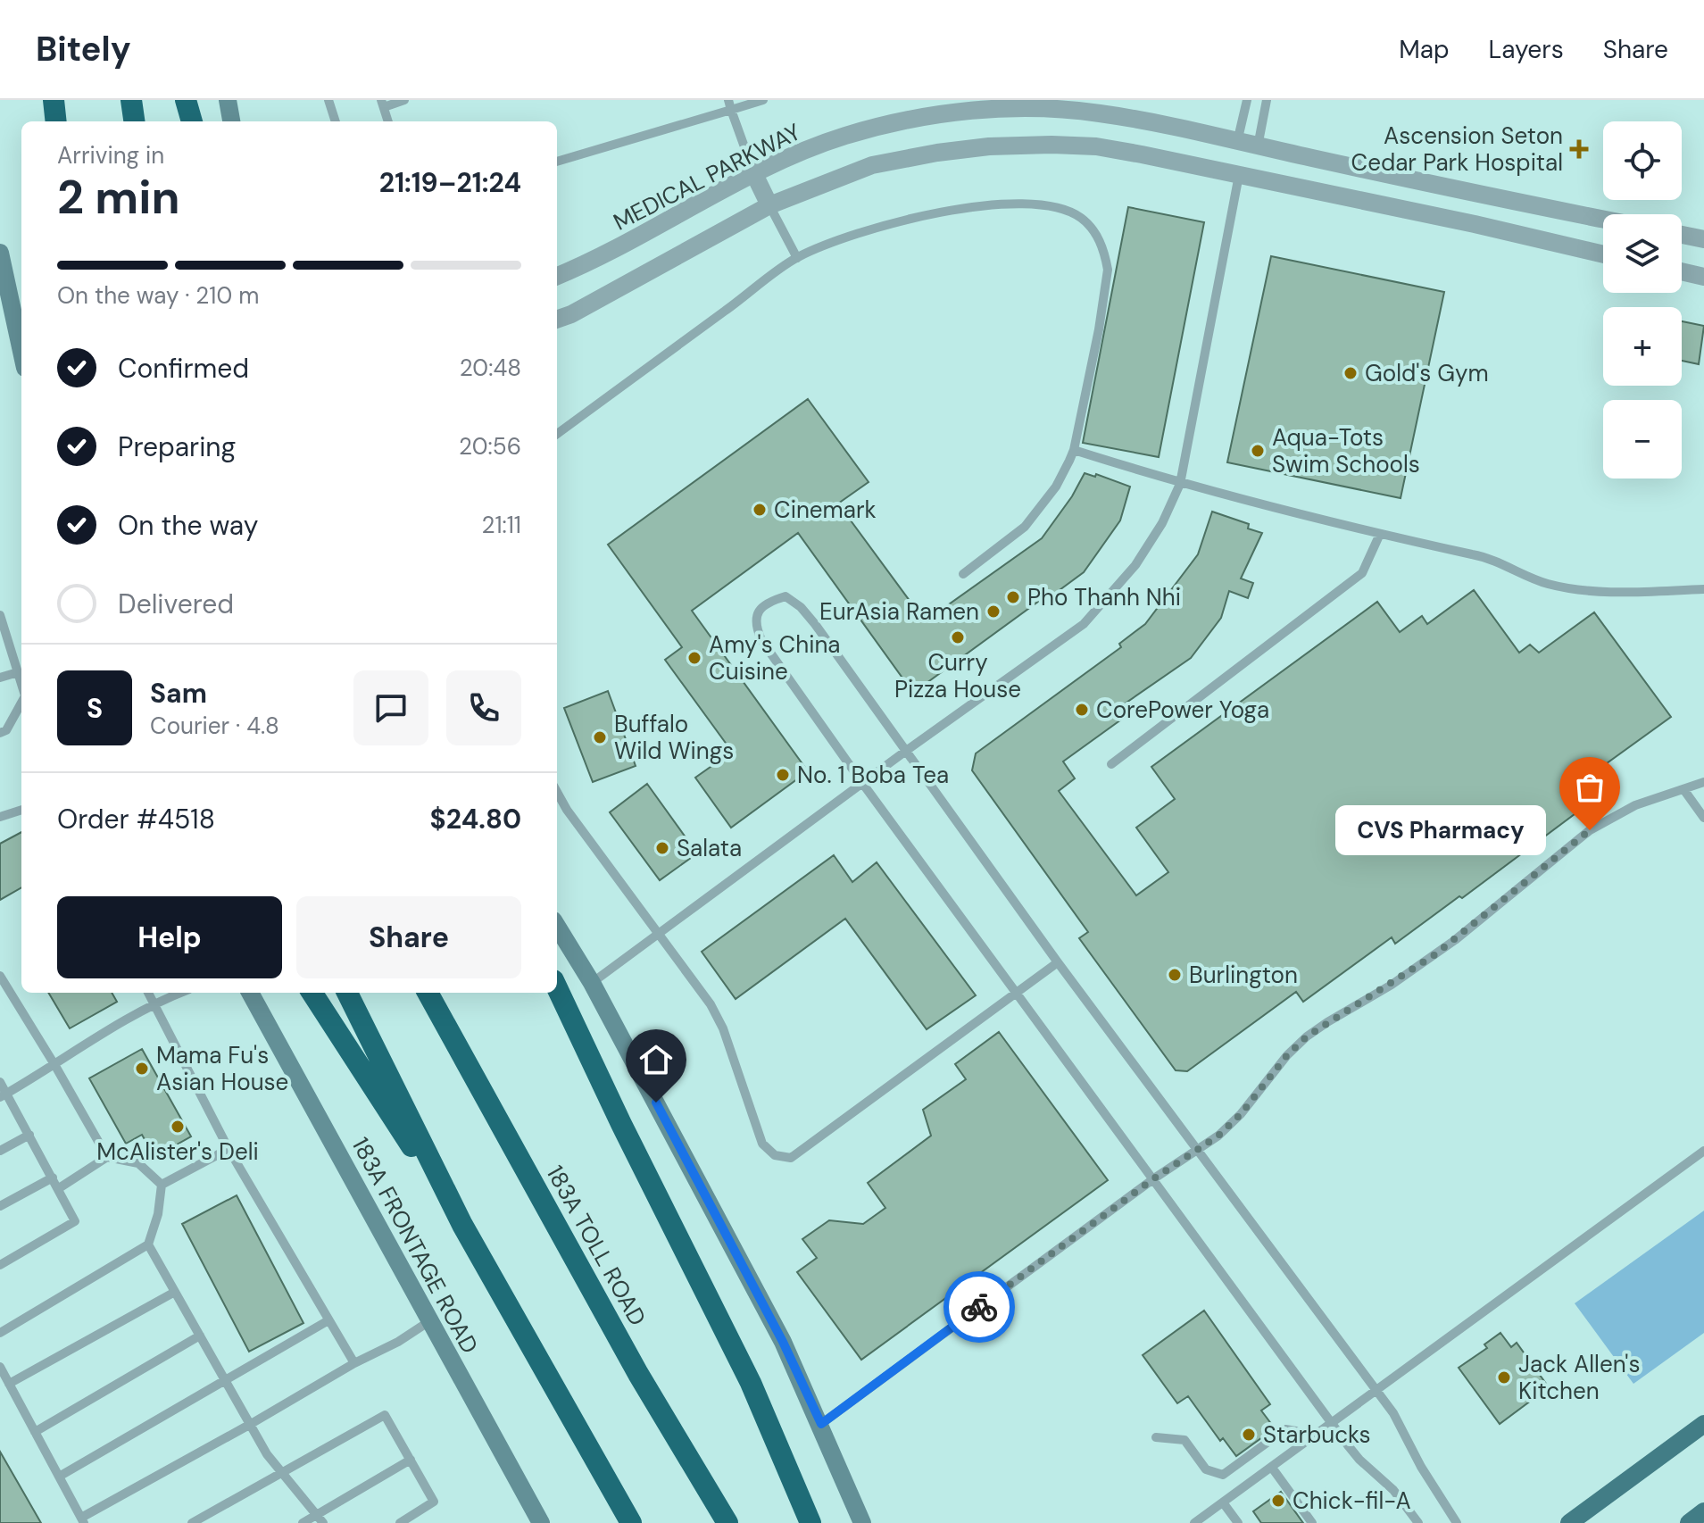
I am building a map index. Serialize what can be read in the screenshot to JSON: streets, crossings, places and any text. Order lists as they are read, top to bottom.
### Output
{
  "streets": {
    "highway": ["183A TOLL ROAD"],
    "main road": ["183A FRONTAGE ROAD"],
    "street": ["MEDICAL PARKWAY"]
  },
  "places": {
    "health": ["Ascension Seton Cedar Park Hospital"],
    "other": [
      "Gold's Gym",
      "Aqua-Tots Swim Schools",
      "Cinemark",
      "Pho Thanh Nhi",
      "EurAsia Ramen",
      "Curry Pizza House",
      "Amy's China Cuisine",
      "CorePower Yoga",
      "Buffalo Wild Wings",
      "No. 1 Boba Tea",
      "CVS Pharmacy",
      "Salata",
      "Burlington",
      "Mama Fu's Asian House",
      "McAlister's Deli",
      "Jack Allen's Kitchen",
      "Starbucks",
      "Chick-fil-A"
    ]
  },
  "page": {
    "header": "Bitely",
    "nav": ["Map", "Layers", "Share"],
    "map_buttons": ["+", "−"],
    "heading": ["2 min", "Arriving in", "21:19–21:24"],
    "panel": [
      "Sam",
      "Courier · 4.8",
      "Order #4518",
      "$24.80"
    ],
    "bar": "On the way · 210 m",
    "list": [
      ["Confirmed", "20:48"],
      ["Preparing", "20:56"],
      ["On the way", "21:11"],
      "Delivered"
    ],
    "round": "S",
    "bubble": "CVS Pharmacy",
    "buttons": ["Help", "Share"]
  }
}
